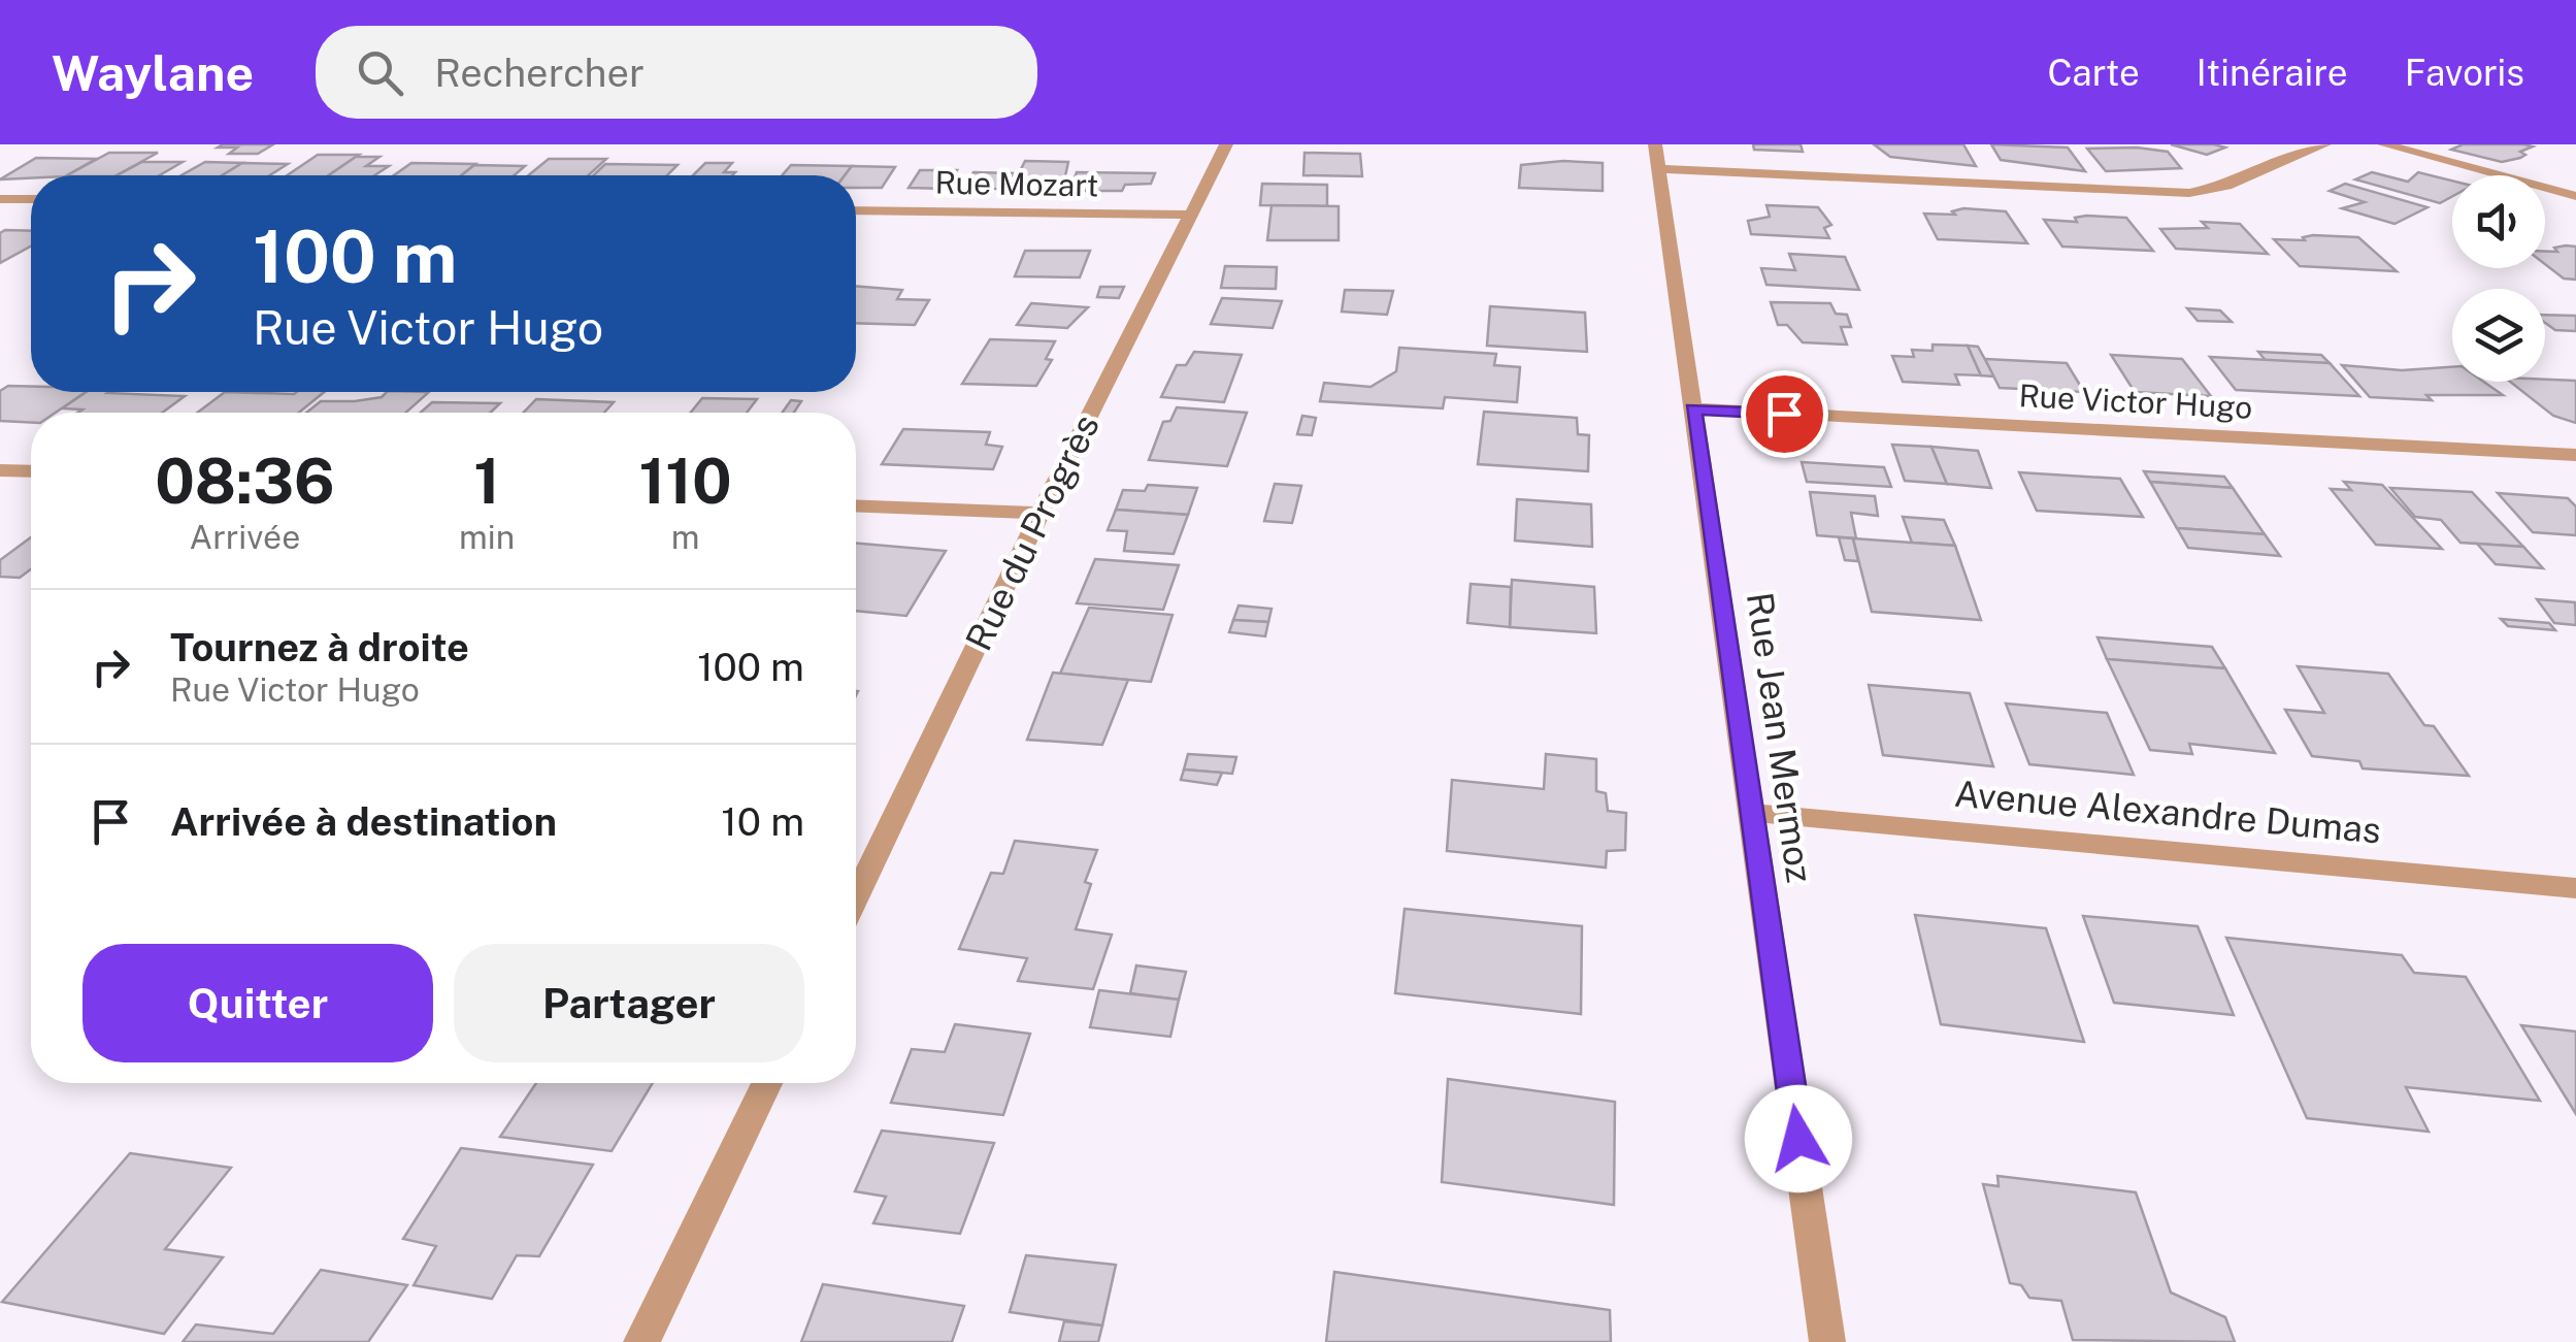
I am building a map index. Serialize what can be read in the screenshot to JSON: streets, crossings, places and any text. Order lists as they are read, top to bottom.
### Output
{
  "streets": {
    "street": [
      "Rue Mozart",
      "Rue Victor Hugo",
      "Rue du Progrès",
      "Rue Jean Mermoz",
      "Avenue Alexandre Dumas"
    ]
  },
  "crossings": [
    ["Rue Mozart", "Rue du Progrès"],
    ["Rue Victor Hugo", "Rue Jean Mermoz"],
    ["Rue Jean Mermoz", "Avenue Alexandre Dumas"]
  ],
  "page": {
    "header": "Waylane",
    "search": "Rechercher",
    "nav": ["Carte", "Itinéraire", "Favoris"],
    "turn": ["100 m", "Rue Victor Hugo"],
    "eta": [
      "08:36",
      "Arrivée",
      "1",
      "min",
      "110",
      "m"
    ],
    "list": [
      {
        "name": "Tournez à droite",
        "note": "Rue Victor Hugo",
        "value": "100 m"
      },
      {
        "name": "Arrivée à destination",
        "value": "10 m"
      }
    ],
    "buttons": ["Quitter", "Partager"]
  }
}
